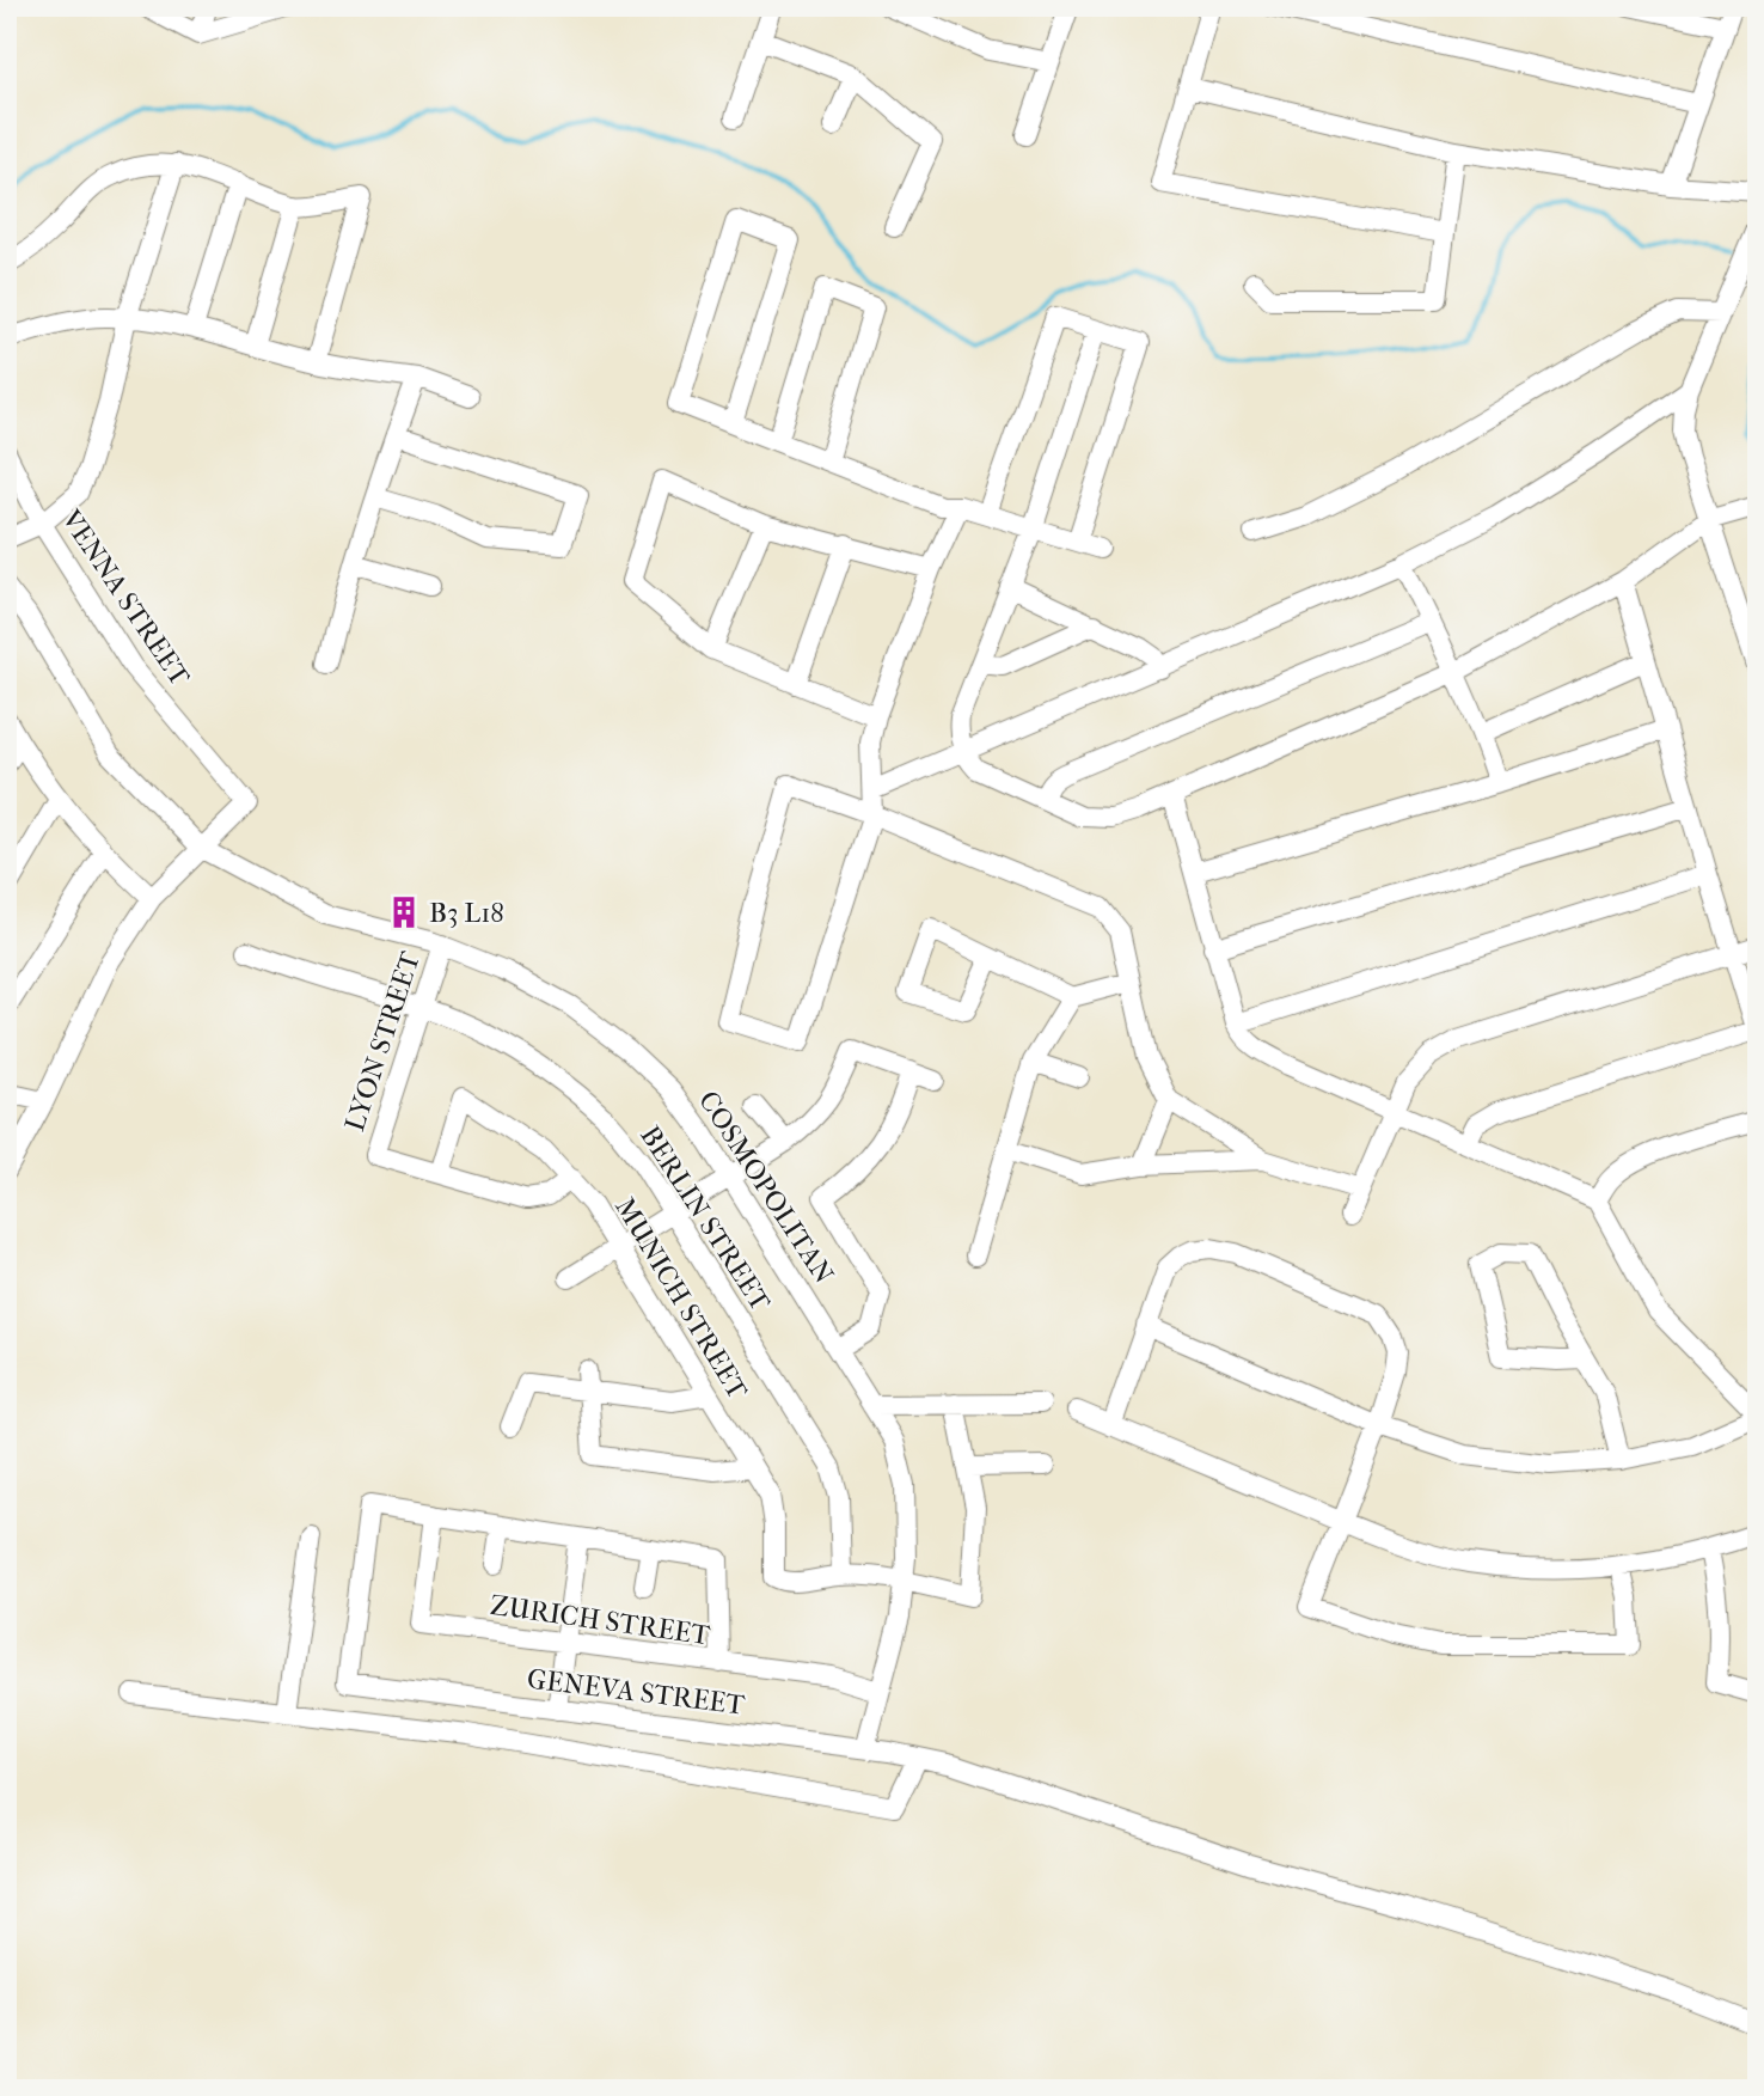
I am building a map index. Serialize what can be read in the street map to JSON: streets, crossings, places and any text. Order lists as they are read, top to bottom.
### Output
{
  "streets": {
    "street": [
      "VENNA STREET",
      "LYON STREET",
      "COSMOPOLITAN",
      "BERLIN STREET",
      "MUNICH STREET",
      "ZURICH STREET",
      "GENEVA STREET"
    ]
  },
  "crossings": [
    ["VENNA STREET", "COSMOPOLITAN"],
    ["LYON STREET", "COSMOPOLITAN"],
    ["LYON STREET", "BERLIN STREET"],
    ["LYON STREET", "MUNICH STREET"],
    ["COSMOPOLITAN", "ZURICH STREET"],
    ["COSMOPOLITAN", "GENEVA STREET"],
    ["BERLIN STREET", "MUNICH STREET"],
    ["ZURICH STREET", "GENEVA STREET"]
  ],
  "places": {
    "building": ["B3 L18"]
  }
}
